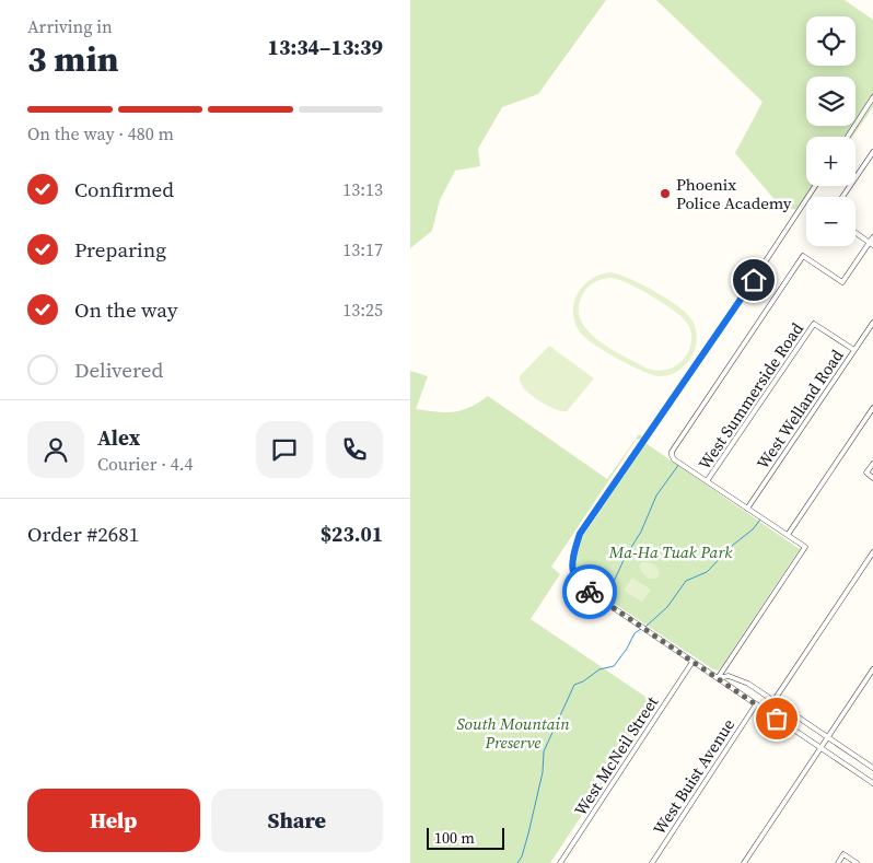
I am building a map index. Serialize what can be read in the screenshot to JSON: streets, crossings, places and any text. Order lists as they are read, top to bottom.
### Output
{
  "streets": {
    "street": [
      "West Summerside Road",
      "West Welland Road",
      "West McNeil Street",
      "West Buist Avenue"
    ]
  },
  "crossings": [
    ["West Summerside Road", "West Welland Road"]
  ],
  "parks": ["Ma-Ha Tuak Park", "South Mountain Preserve"],
  "places": ["Phoenix Police Academy"],
  "scale_bar": "100 m",
  "page": {
    "heading": ["3 min", "Arriving in", "13:34–13:39"],
    "panel": [
      "Alex",
      "Courier · 4.4",
      "Order #2681",
      "$23.01"
    ],
    "map_buttons": ["+", "−"],
    "bar": "On the way · 480 m",
    "list": [
      ["Confirmed", "13:13"],
      ["Preparing", "13:17"],
      ["On the way", "13:25"],
      "Delivered"
    ],
    "buttons": ["Help", "Share"],
    "scale": "100 m"
  }
}
